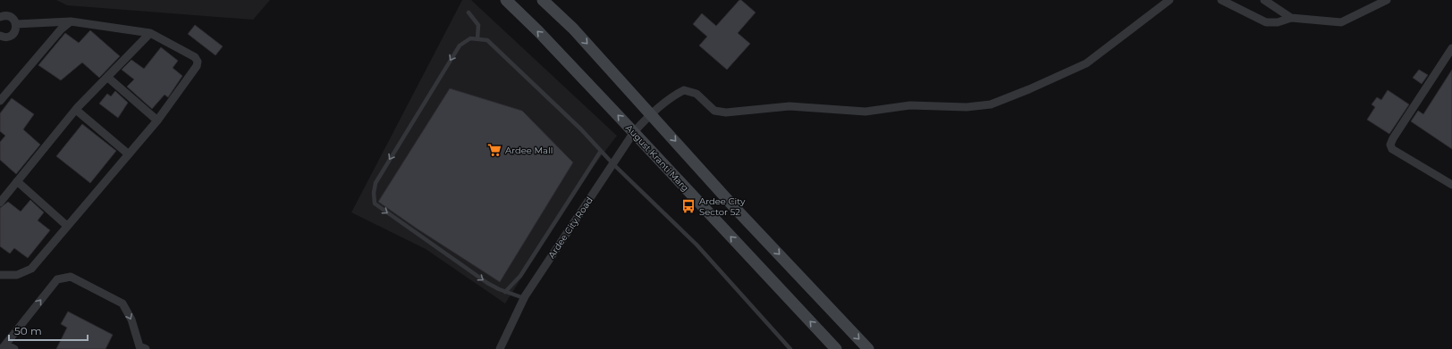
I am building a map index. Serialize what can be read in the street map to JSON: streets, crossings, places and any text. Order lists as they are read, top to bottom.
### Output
{
  "streets": {
    "main road": ["August Kranti Marg"],
    "street": ["Ardee City Road"]
  },
  "crossings": [
    ["August Kranti Marg", "Ardee City Road"]
  ],
  "places": {
    "supermarket": ["Ardee Mall"],
    "bus stop": ["Ardee City Sector 52"]
  },
  "scale_bar": "50 m"
}
